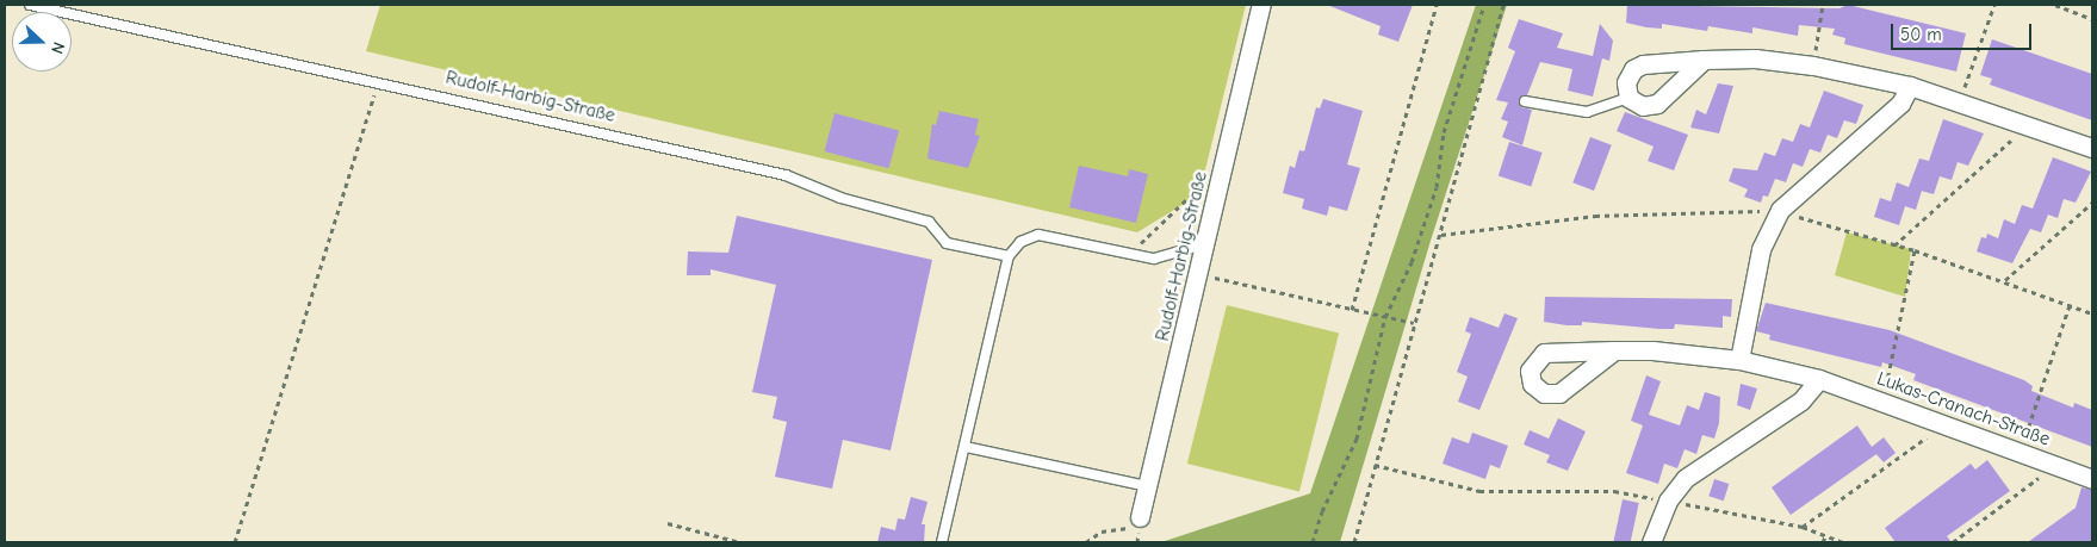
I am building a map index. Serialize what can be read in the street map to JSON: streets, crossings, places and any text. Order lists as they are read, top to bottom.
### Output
{
  "streets": {
    "street": ["Rudolf-Harbig-Straße", "Lukas-Cranach-Straße"]
  },
  "scale_bar": "50 m",
  "north": "right"
}
